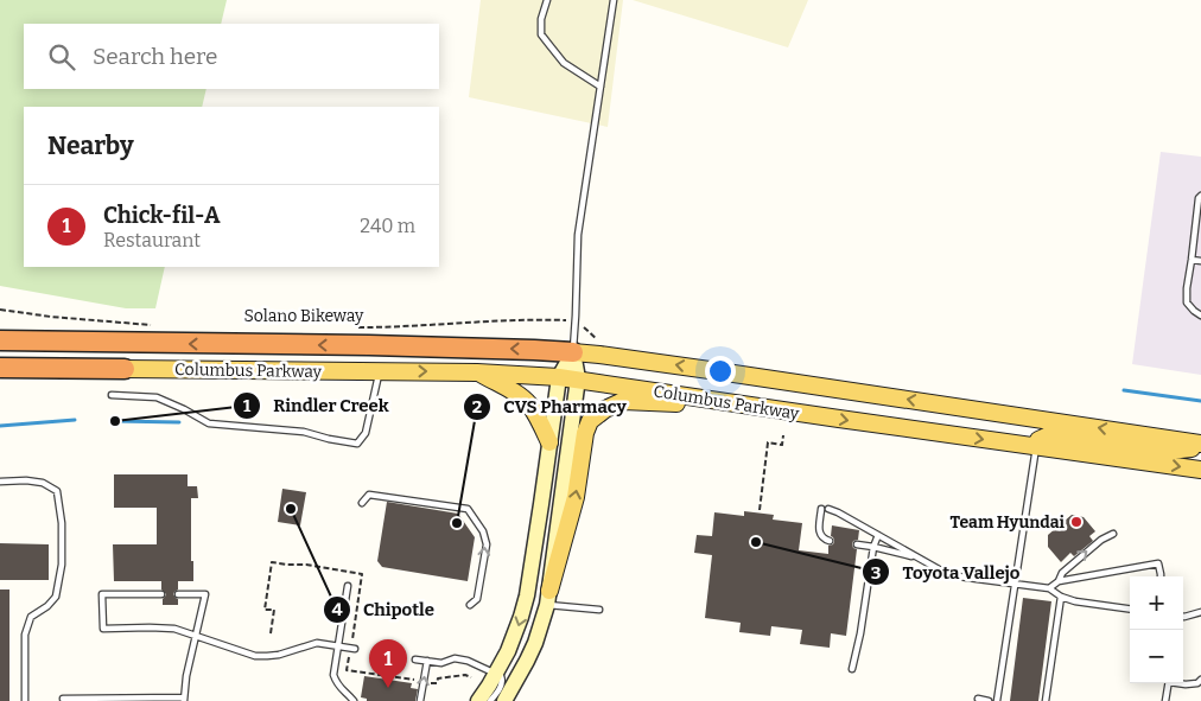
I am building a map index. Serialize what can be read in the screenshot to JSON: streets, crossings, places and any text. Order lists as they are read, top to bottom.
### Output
{
  "streets": {
    "highway": ["Columbus Parkway"],
    "path": ["Solano Bikeway"]
  },
  "places": [
    "Rindler Creek",
    "Chipotle",
    "Team Hyundai",
    "CVS Pharmacy",
    "Toyota Vallejo"
  ],
  "page": {
    "search": "Search here",
    "heading": "Nearby",
    "list": [
      {
        "mark": "1",
        "name": "Chick-fil-A",
        "note": "Restaurant",
        "value": "240 m"
      }
    ],
    "map_buttons": ["+", "−"],
    "pins": "1"
  }
}
